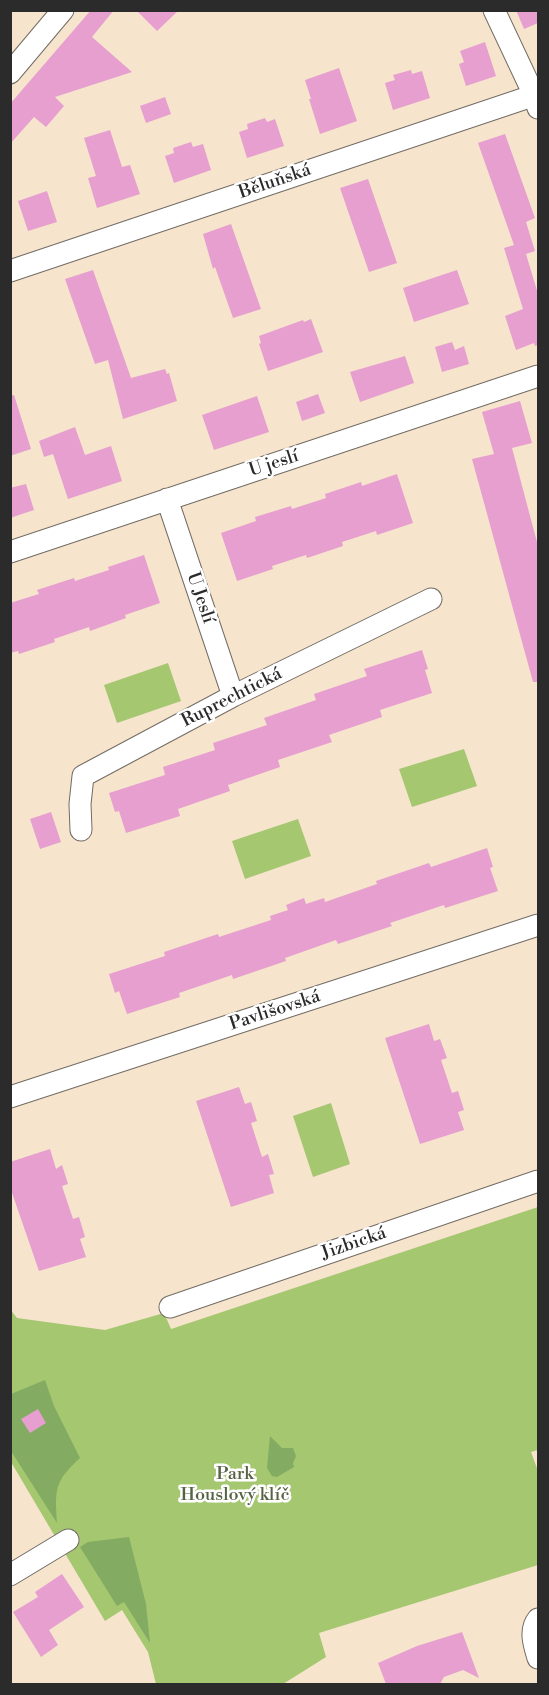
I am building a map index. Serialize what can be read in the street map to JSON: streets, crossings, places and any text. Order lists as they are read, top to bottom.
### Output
{
  "streets": {
    "street": [
      "Běluňská",
      "U jeslí",
      "U Jeslí",
      "Ruprechtická",
      "Pavlišovská",
      "Jizbická"
    ]
  },
  "crossings": [
    ["U jeslí", "U Jeslí"],
    ["U Jeslí", "Ruprechtická"]
  ],
  "parks": ["Park Houslový klíč"]
}
